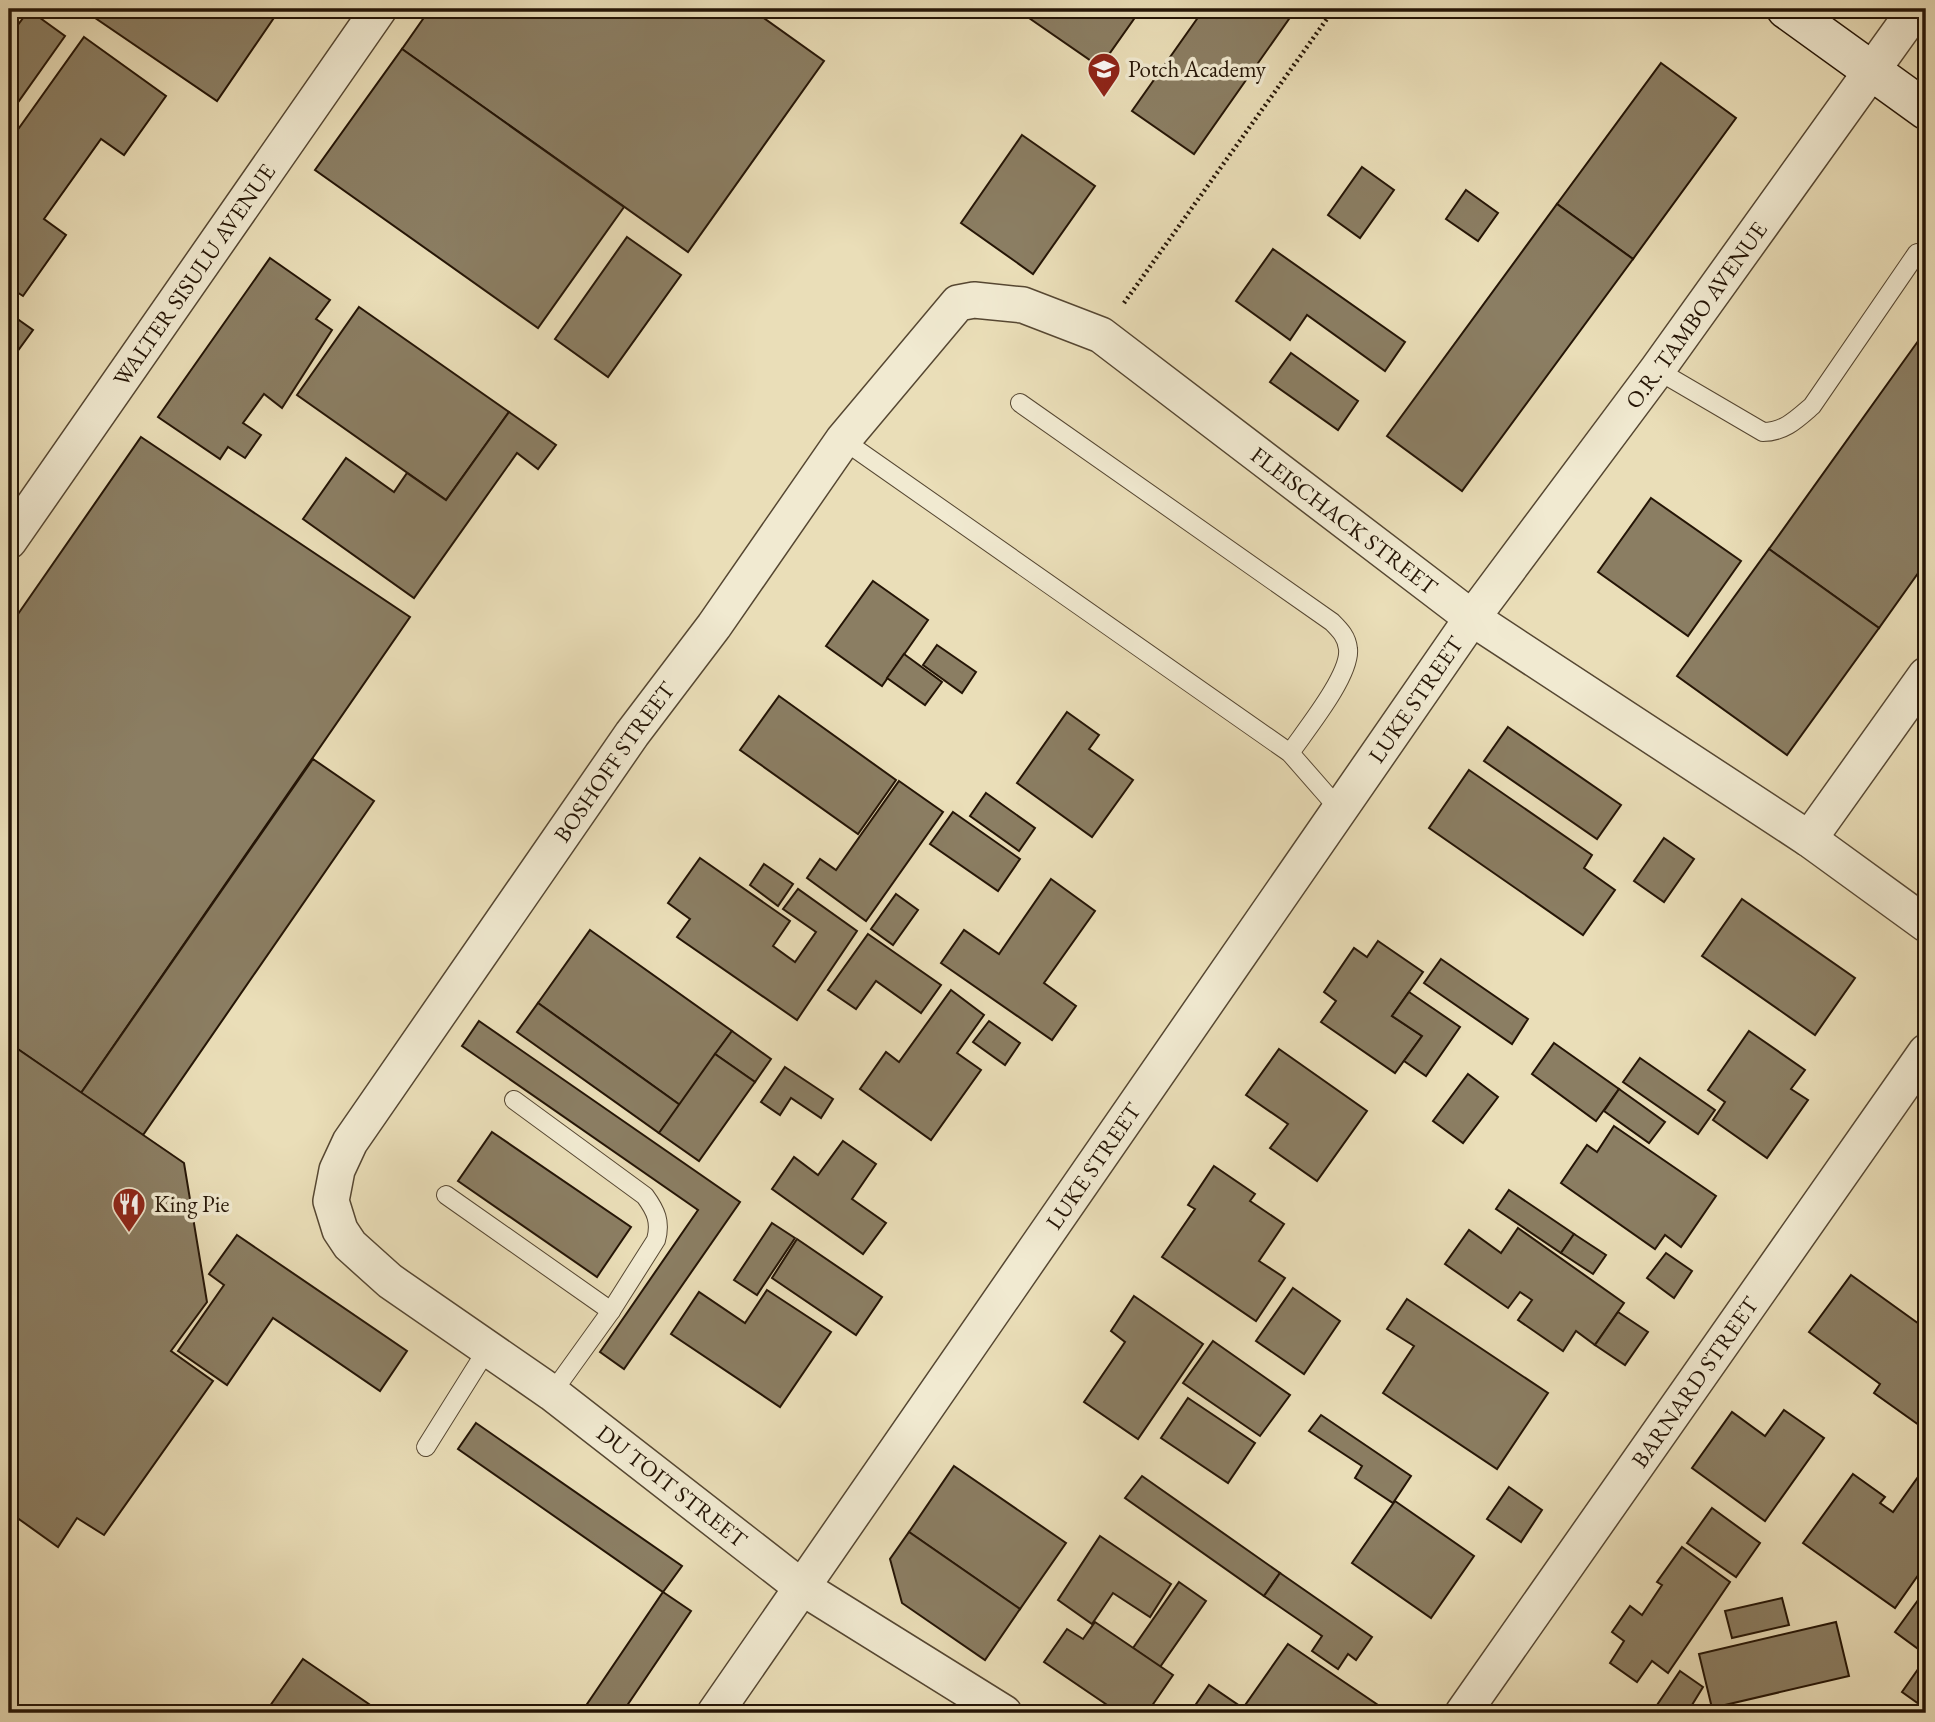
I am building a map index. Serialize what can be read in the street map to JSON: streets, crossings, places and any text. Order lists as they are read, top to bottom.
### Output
{
  "streets": {
    "street": [
      "WALTER SISULU AVENUE",
      "O.R. TAMBO AVENUE",
      "FLEISCHACK STREET",
      "LUKE STREET",
      "BOSHOFF STREET",
      "BARNARD STREET",
      "DU TOIT STREET"
    ]
  },
  "crossings": [
    ["O.R. TAMBO AVENUE", "FLEISCHACK STREET"],
    ["O.R. TAMBO AVENUE", "LUKE STREET"],
    ["FLEISCHACK STREET", "LUKE STREET"],
    ["FLEISCHACK STREET", "BOSHOFF STREET"],
    ["LUKE STREET", "DU TOIT STREET"],
    ["BOSHOFF STREET", "DU TOIT STREET"]
  ],
  "places": {
    "school or university": ["Potch Academy"],
    "restaurant": ["King Pie"]
  }
}
